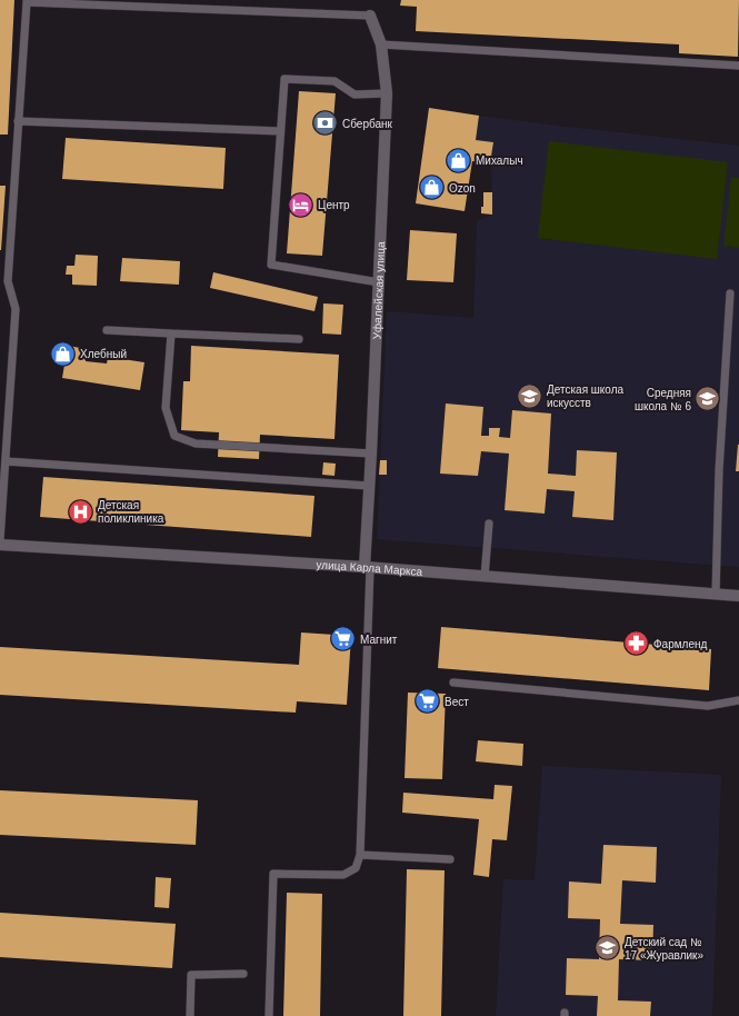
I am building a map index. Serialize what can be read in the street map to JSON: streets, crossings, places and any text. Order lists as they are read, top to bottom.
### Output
{
  "streets": {
    "street": ["Уфалейская улица", "улица Карла Маркса"]
  },
  "crossings": [
    ["Уфалейская улица", "улица Карла Маркса"]
  ],
  "places": {
    "bank": ["Сбербанк"],
    "shop": ["Михалыч", "Ozon", "Хлебный"],
    "hotel": ["Центр"],
    "school or university": ["Детская школа искусств", "Средняя школа № 6", "Детский сад № 17 «Журавлик»"],
    "hospital": ["Детская поликлиника"],
    "supermarket": ["Магнит", "Вест"],
    "pharmacy": ["Фармленд"]
  }
}
